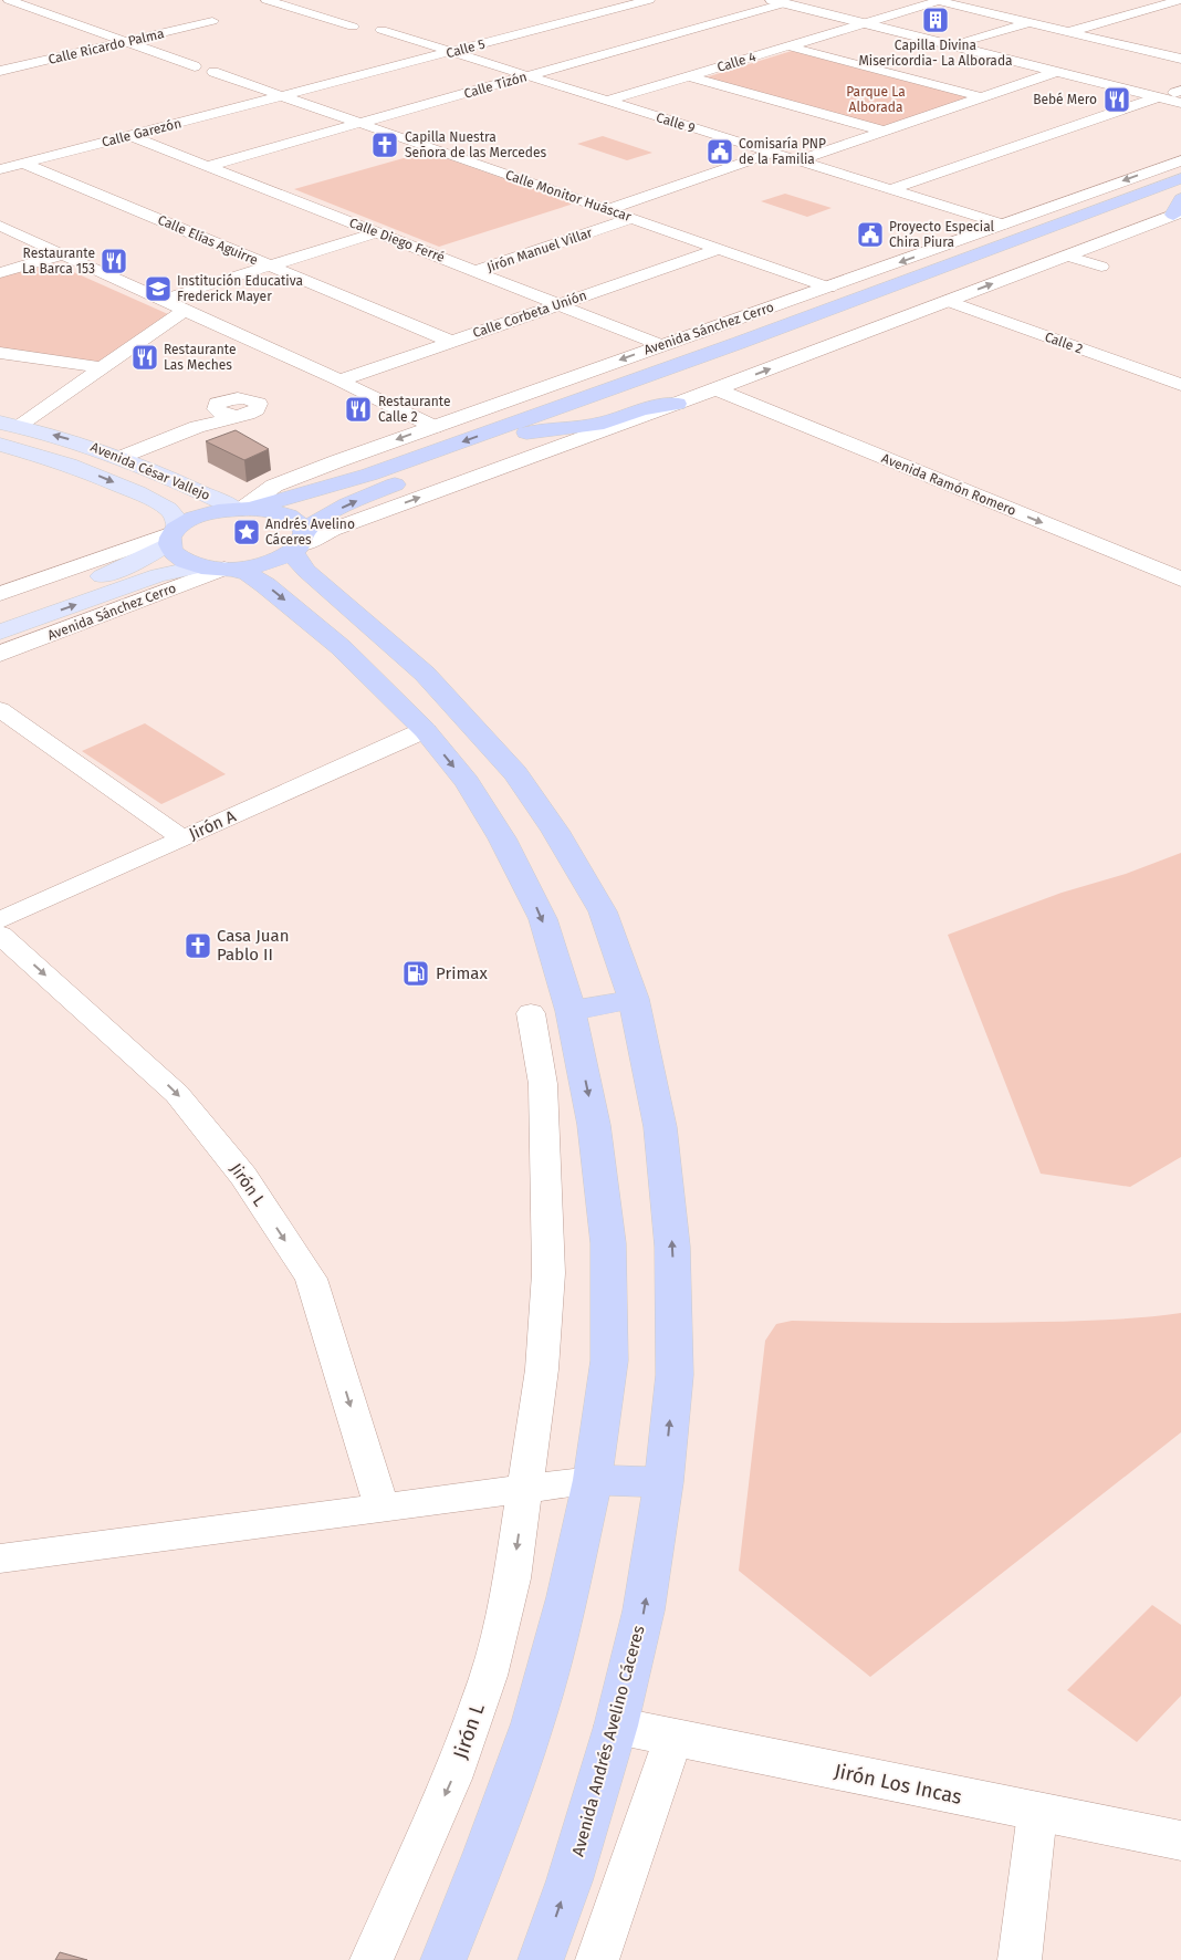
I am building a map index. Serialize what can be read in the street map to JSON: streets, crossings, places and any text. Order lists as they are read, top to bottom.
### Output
{
  "streets": {
    "highway": ["Avenida Sánchez Cerro", "Avenida Andrés Avelino Cáceres"],
    "main road": ["Avenida César Vallejo", "Avenida Ramón Romero", "Jirón Los Incas"],
    "street": [
      "Calle Ricardo Palma",
      "Calle 5",
      "Calle 4",
      "Calle Tizón",
      "Calle 9",
      "Calle Garezón",
      "Calle Monitor Huáscar",
      "Calle Elías Aguirre",
      "Calle Diego Ferré",
      "Jirón Manuel Villar",
      "Calle Corbeta Unión",
      "Calle 2",
      "Jirón A",
      "Jirón L"
    ]
  },
  "crossings": [
    ["Calle 5", "Calle 9"],
    ["Calle 5", "Calle Garezón"],
    ["Calle 5", "Calle Monitor Huáscar"],
    ["Calle 4", "Calle 9"],
    ["Calle Tizón", "Calle 9"],
    ["Calle Tizón", "Calle Monitor Huáscar"],
    ["Calle Tizón", "Calle Diego Ferré"],
    ["Calle 9", "Avenida Sánchez Cerro"],
    ["Calle Garezón", "Calle Monitor Huáscar"],
    ["Calle Garezón", "Calle Elías Aguirre"],
    ["Calle Garezón", "Calle Diego Ferré"],
    ["Calle Monitor Huáscar", "Jirón Manuel Villar"],
    ["Calle Monitor Huáscar", "Calle Corbeta Unión"],
    ["Calle Monitor Huáscar", "Avenida Sánchez Cerro"],
    ["Calle Elías Aguirre", "Calle Corbeta Unión"],
    ["Calle Diego Ferré", "Jirón Manuel Villar"],
    ["Calle Diego Ferré", "Calle Corbeta Unión"],
    ["Calle Diego Ferré", "Avenida Sánchez Cerro"],
    ["Avenida Sánchez Cerro", "Avenida César Vallejo"],
    ["Avenida Sánchez Cerro", "Avenida Andrés Avelino Cáceres"],
    ["Avenida César Vallejo", "Avenida Andrés Avelino Cáceres"],
    ["Avenida Andrés Avelino Cáceres", "Jirón Los Incas"]
  ],
  "one_way": ["Jirón L"],
  "parks": ["Parque La Alborada"],
  "places": {
    "building": ["Capilla Divina Misericordia- La Alborada"],
    "restaurant": [
      "Bebé Mero",
      "Restaurante La Barca 153",
      "Restaurante Las Meches",
      "Restaurante Calle 2"
    ],
    "church": ["Capilla Nuestra Señora de las Mercedes", "Casa Juan Pablo II"],
    "public building": ["Comisaría PNP de la Familia", "Proyecto Especial Chira Piura"],
    "school or university": ["Institución Educativa Frederick Mayer"],
    "place": ["Andrés Avelino Cáceres"],
    "fuel station": ["Primax"]
  }
}
